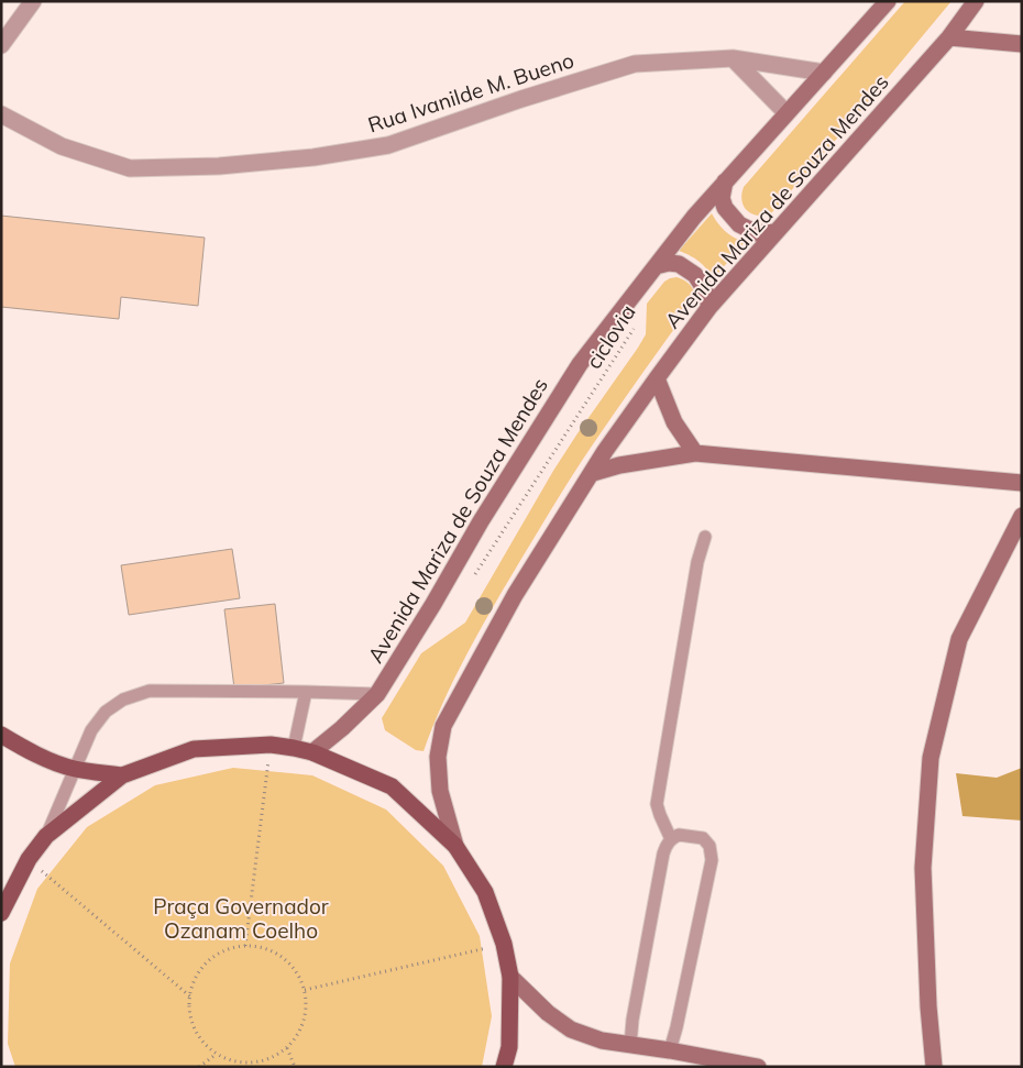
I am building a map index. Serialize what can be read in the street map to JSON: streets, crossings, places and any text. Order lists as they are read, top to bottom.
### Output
{
  "streets": {
    "main road": ["Avenida Mariza de Souza Mendes"],
    "street": ["Rua Ivanilde M. Bueno"],
    "path": ["ciclovia"]
  },
  "crossings": [
    ["Rua Ivanilde M. Bueno", "Avenida Mariza de Souza Mendes"]
  ],
  "parks": ["Praça Governador Ozanam Coelho"]
}
